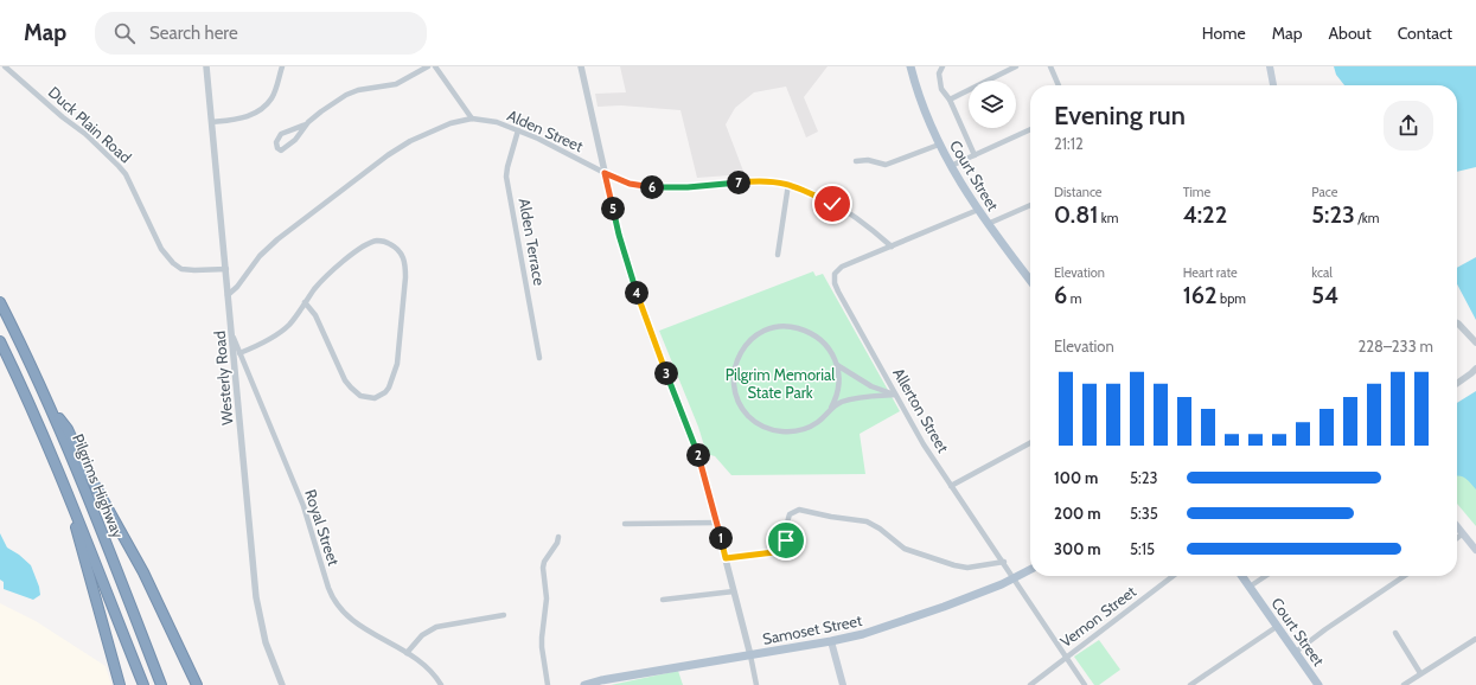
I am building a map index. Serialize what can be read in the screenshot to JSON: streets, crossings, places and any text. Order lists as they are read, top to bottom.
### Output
{
  "streets": {
    "highway": ["Pilgrims Highway"],
    "main road": ["Court Street", "Samoset Street"],
    "street": [
      "Duck Plain Road",
      "Alden Street",
      "Alden Terrace",
      "Westerly Road",
      "Allerton Street",
      "Royal Street",
      "Vernon Street"
    ]
  },
  "crossings": [
    ["Duck Plain Road", "Westerly Road"],
    ["Alden Street", "Alden Terrace"],
    ["Alden Street", "Westerly Road"],
    ["Alden Street", "Allerton Street"],
    ["Court Street", "Allerton Street"],
    ["Westerly Road", "Royal Street"],
    ["Allerton Street", "Vernon Street"],
    ["Allerton Street", "Samoset Street"]
  ],
  "parks": ["Pilgrim Memorial State Park"],
  "page": {
    "header": "Map",
    "search": "Search here",
    "nav": [
      "Home",
      "Map",
      "About",
      "Contact"
    ],
    "heading": ["Evening run", "21:12"],
    "stats": [
      ["Distance", "0.81 km"],
      ["Time", "4:22"],
      ["Pace", "5:23 /km"],
      ["Elevation", "6 m"],
      ["Heart rate", "162 bpm"],
      ["kcal", "54"]
    ],
    "pins": [
      "7",
      "6",
      "5",
      "4",
      "3",
      "2",
      "1"
    ],
    "chart": ["Elevation", "228–233 m"],
    "list": [
      {
        "name": "100 m",
        "note": "5:23"
      },
      {
        "name": "200 m",
        "note": "5:35"
      },
      {
        "name": "300 m",
        "note": "5:15"
      }
    ]
  }
}
